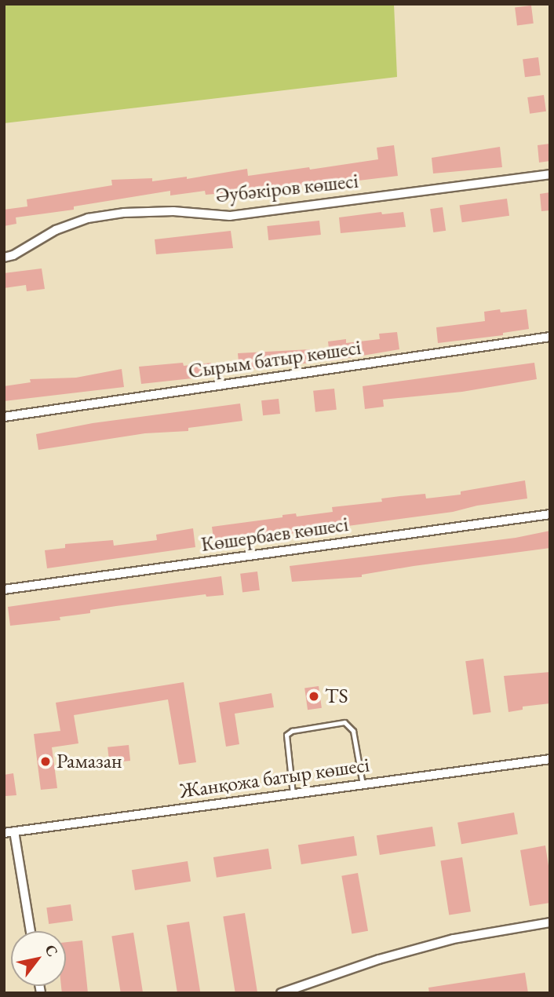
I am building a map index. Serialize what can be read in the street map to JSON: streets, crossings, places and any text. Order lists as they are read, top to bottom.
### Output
{
  "streets": {
    "street": [
      "Әубәкіров көшесі",
      "Сырым батыр көшесі",
      "Көшербаев көшесі",
      "Жанқожа батыр көшесі"
    ]
  },
  "places": ["TS", "Рамазан"],
  "north": "top right"
}
